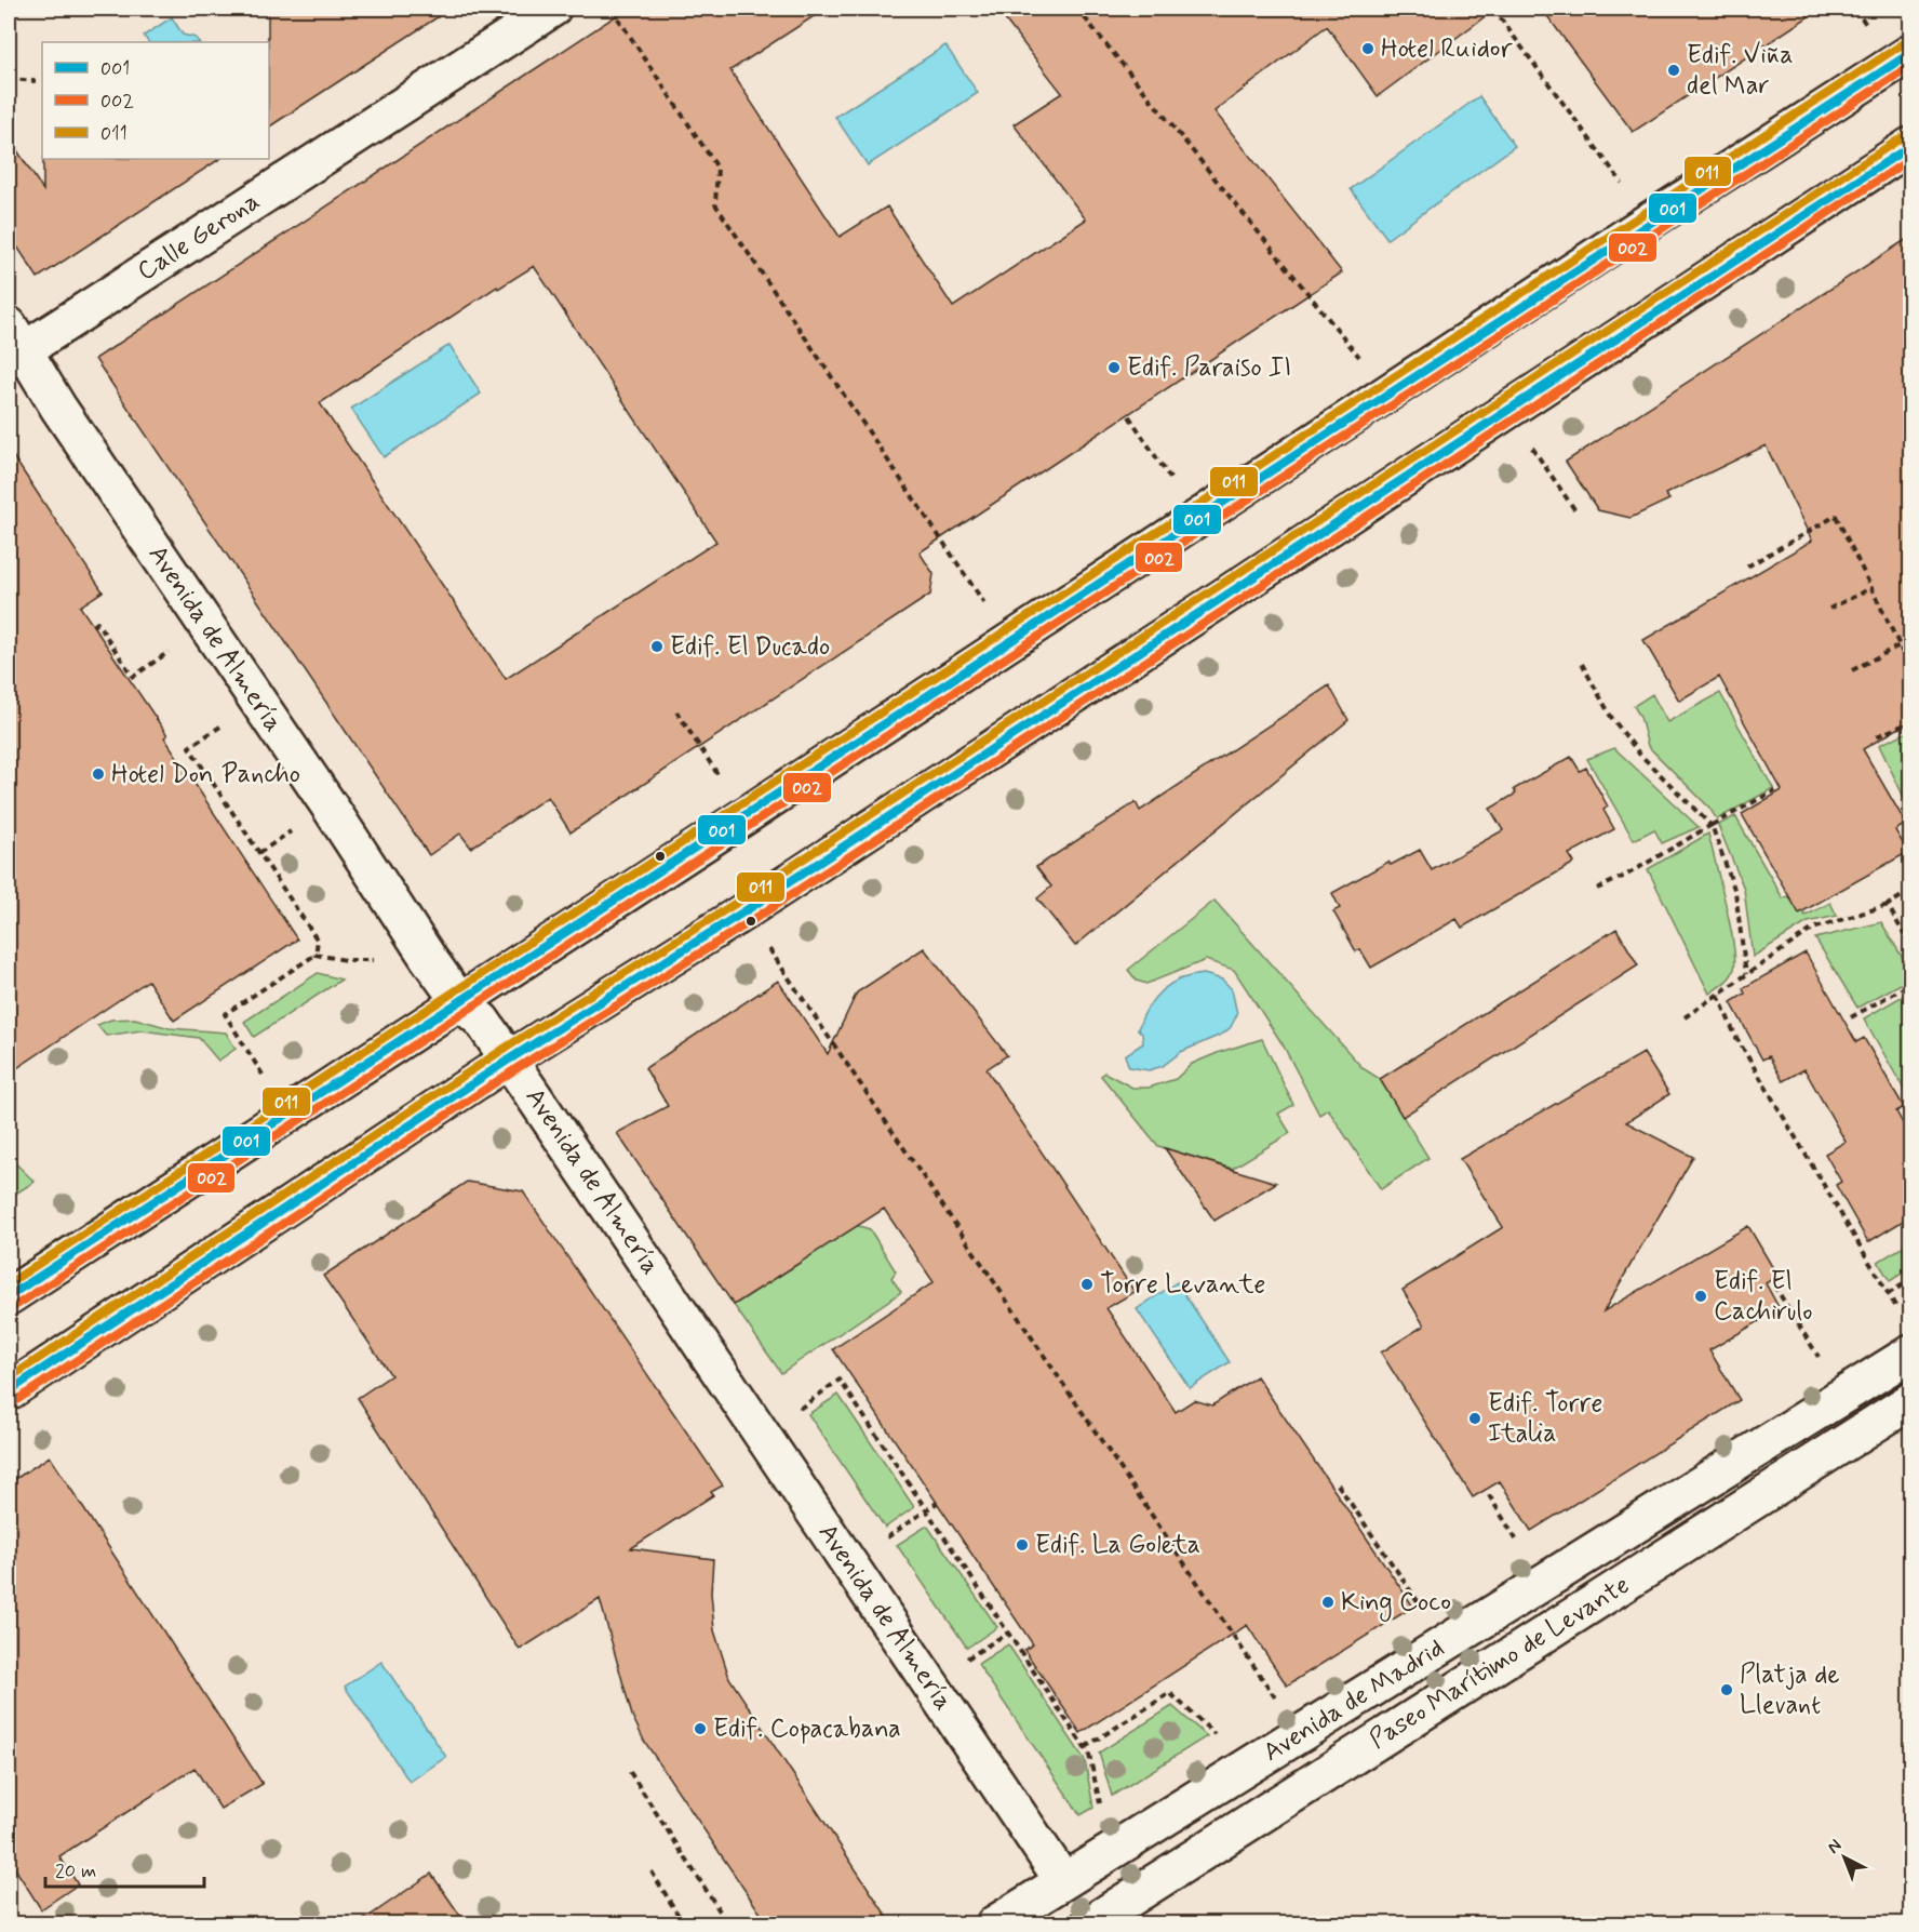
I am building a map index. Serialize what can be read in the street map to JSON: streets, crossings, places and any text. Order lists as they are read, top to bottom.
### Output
{
  "streets": {
    "street": [
      "Calle Gerona",
      "Avenida de Almería",
      "Paseo Marítimo de Levante",
      "Avenida de Madrid"
    ]
  },
  "crossings": [
    ["Calle Gerona", "Avenida de Almería"],
    ["Avenida de Almería", "Avenida de Madrid"]
  ],
  "places": [
    "Hotel Ruidor",
    "Edif. Viña del Mar",
    "Edif. Paraiso II",
    "Edif. El Ducado",
    "Hotel Don Pancho",
    "Torre Levante",
    "Edif. El Cachirulo",
    "Edif. Torre Italia",
    "Edif. La Goleta",
    "King Coco",
    "Platja de Llevant",
    "Edif. Copacabana"
  ],
  "lines": ["transit line 011", "transit line 001", "transit line 002"],
  "legend": ["001", "002", "011"],
  "scale_bar": "20 m",
  "north": "top left"
}
